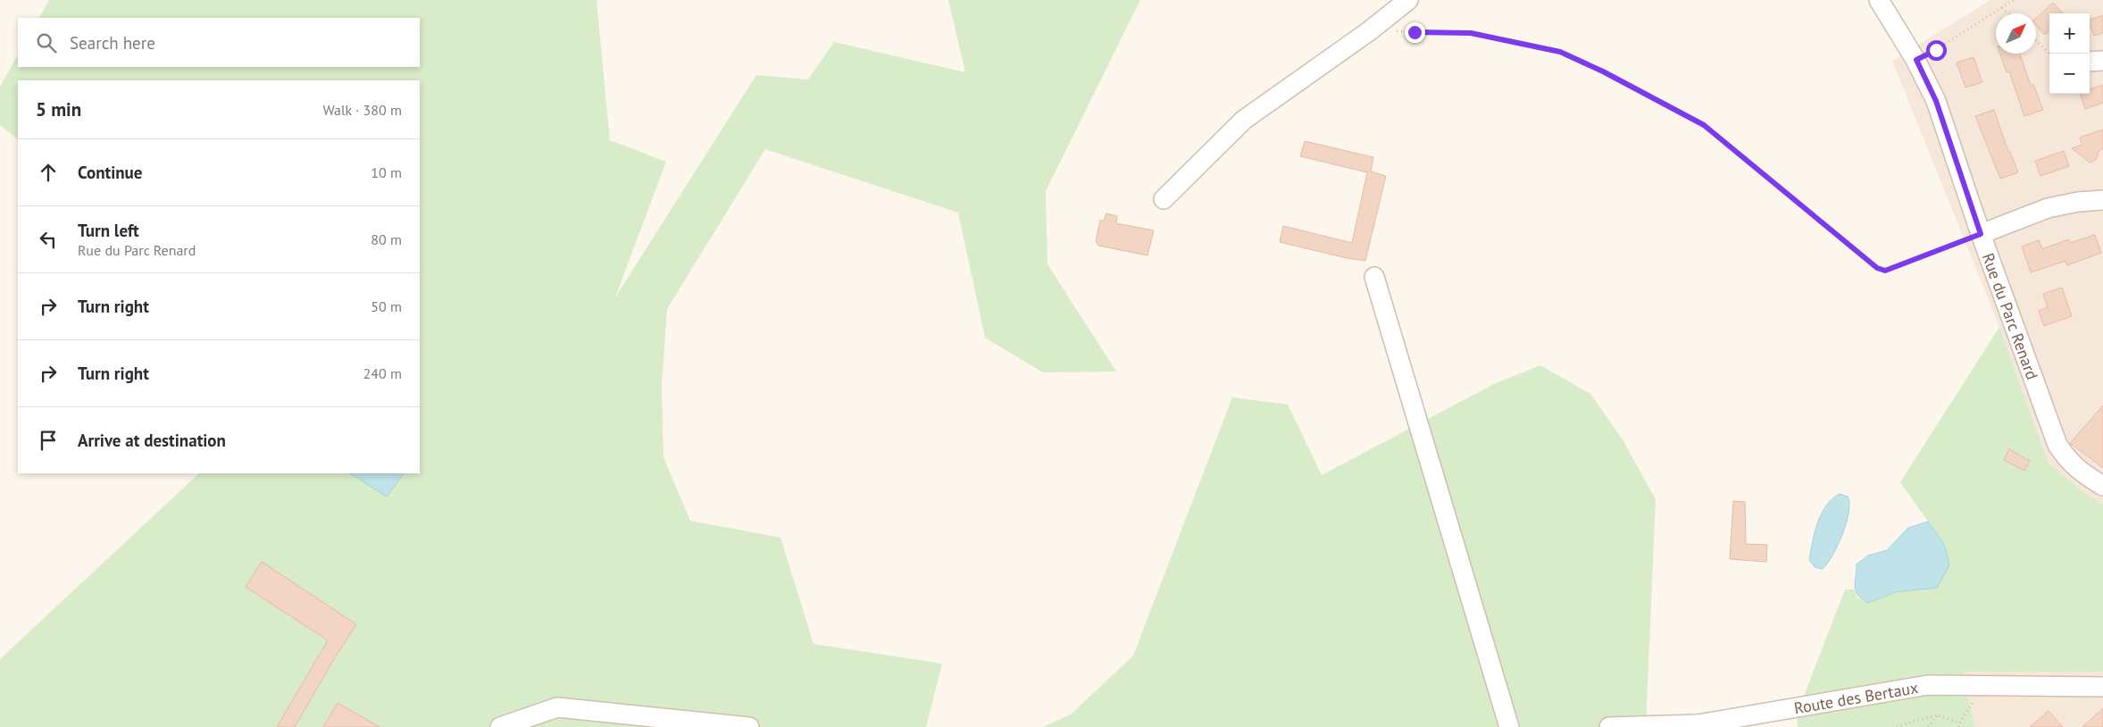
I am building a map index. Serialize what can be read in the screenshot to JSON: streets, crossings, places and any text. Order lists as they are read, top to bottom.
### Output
{
  "streets": {
    "street": ["Rue du Parc Renard", "Route des Bertaux"]
  },
  "north": "top right",
  "page": {
    "map_buttons": ["+", "−"],
    "search": "Search here",
    "heading": ["5 min", "Walk · 380 m"],
    "list": [
      ["Continue", "10 m"],
      ["Turn left", "Rue du Parc Renard", "80 m"],
      ["Turn right", "50 m"],
      ["Turn right", "240 m"],
      "Arrive at destination"
    ]
  }
}
